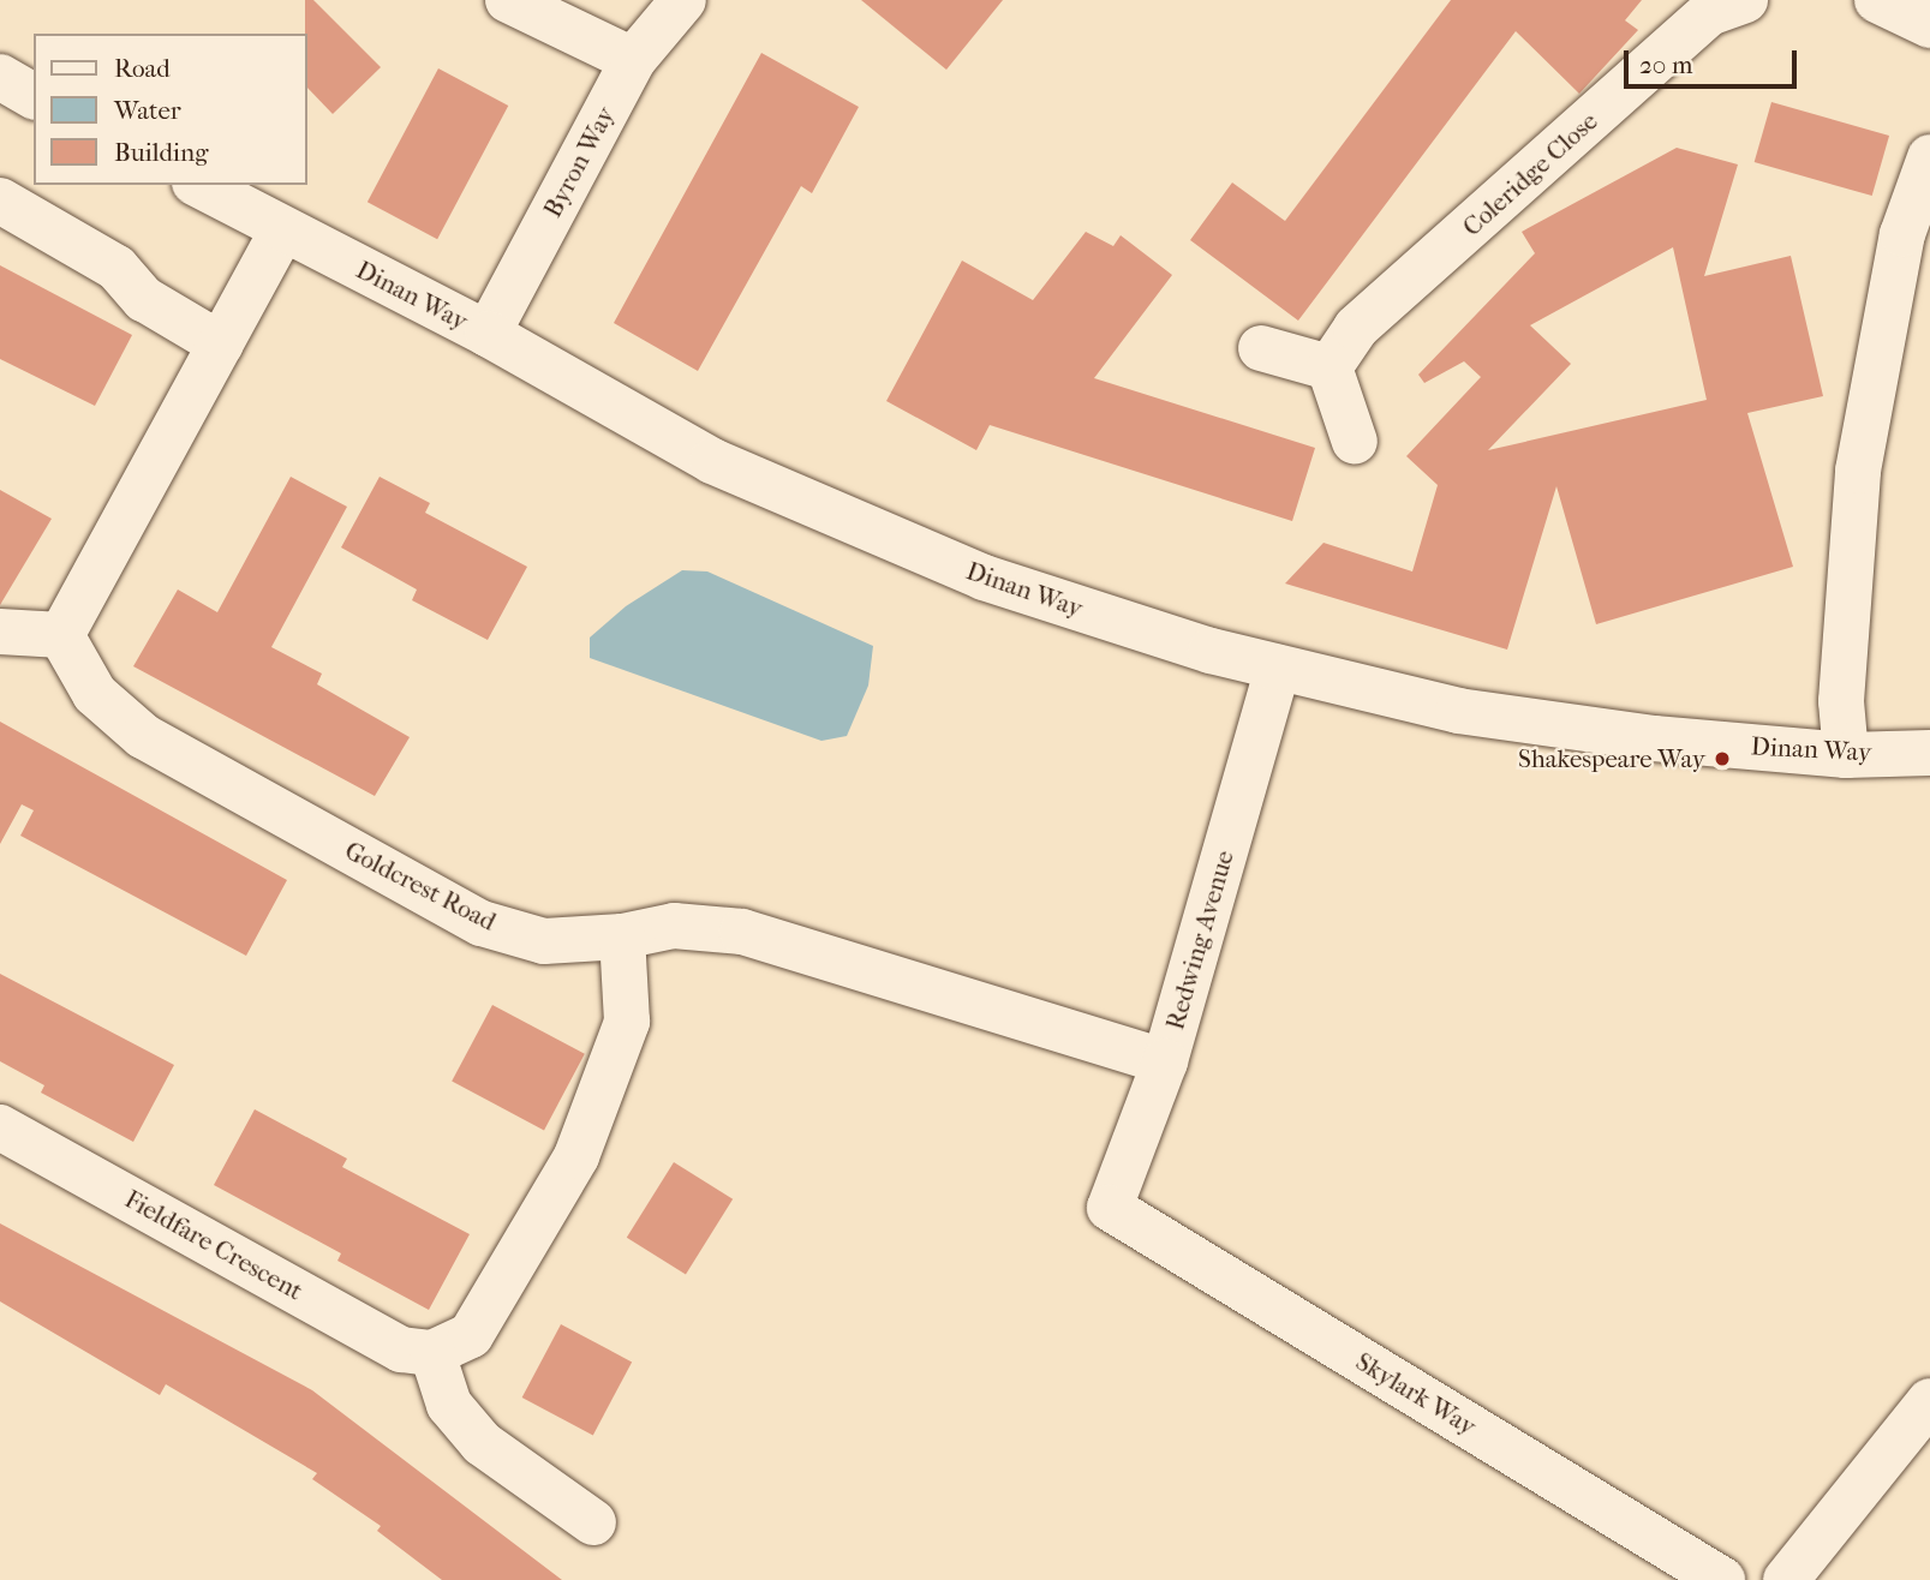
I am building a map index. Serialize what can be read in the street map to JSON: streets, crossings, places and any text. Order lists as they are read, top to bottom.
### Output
{
  "streets": {
    "street": [
      "Byron Way",
      "Coleridge Close",
      "Dinan Way",
      "Goldcrest Road",
      "Redwing Avenue",
      "Fieldfare Crescent",
      "Skylark Way"
    ]
  },
  "crossings": [
    ["Byron Way", "Dinan Way"],
    ["Dinan Way", "Redwing Avenue"],
    ["Goldcrest Road", "Redwing Avenue"],
    ["Redwing Avenue", "Skylark Way"]
  ],
  "places": ["Shakespeare Way"],
  "legend": ["Road", "Water", "Building"],
  "scale_bar": "20 m"
}
